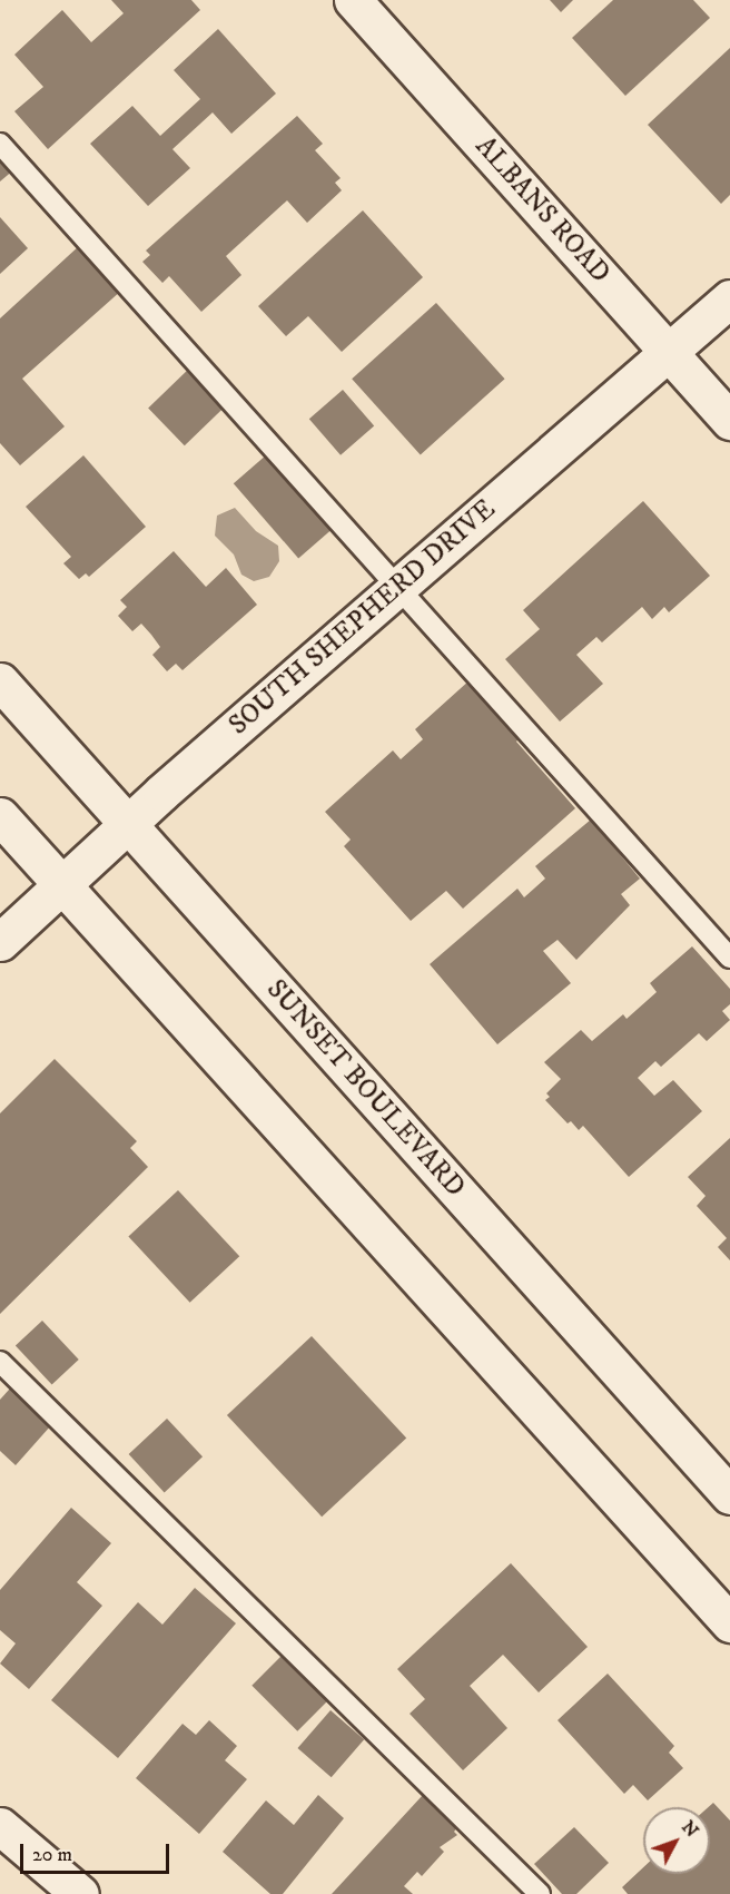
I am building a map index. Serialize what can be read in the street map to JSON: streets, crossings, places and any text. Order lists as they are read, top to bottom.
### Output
{
  "streets": {
    "street": ["ALBANS ROAD", "SOUTH SHEPHERD DRIVE", "SUNSET BOULEVARD"]
  },
  "crossings": [
    ["ALBANS ROAD", "SOUTH SHEPHERD DRIVE"],
    ["SOUTH SHEPHERD DRIVE", "SUNSET BOULEVARD"]
  ],
  "scale_bar": "20 m",
  "north": "top right"
}
